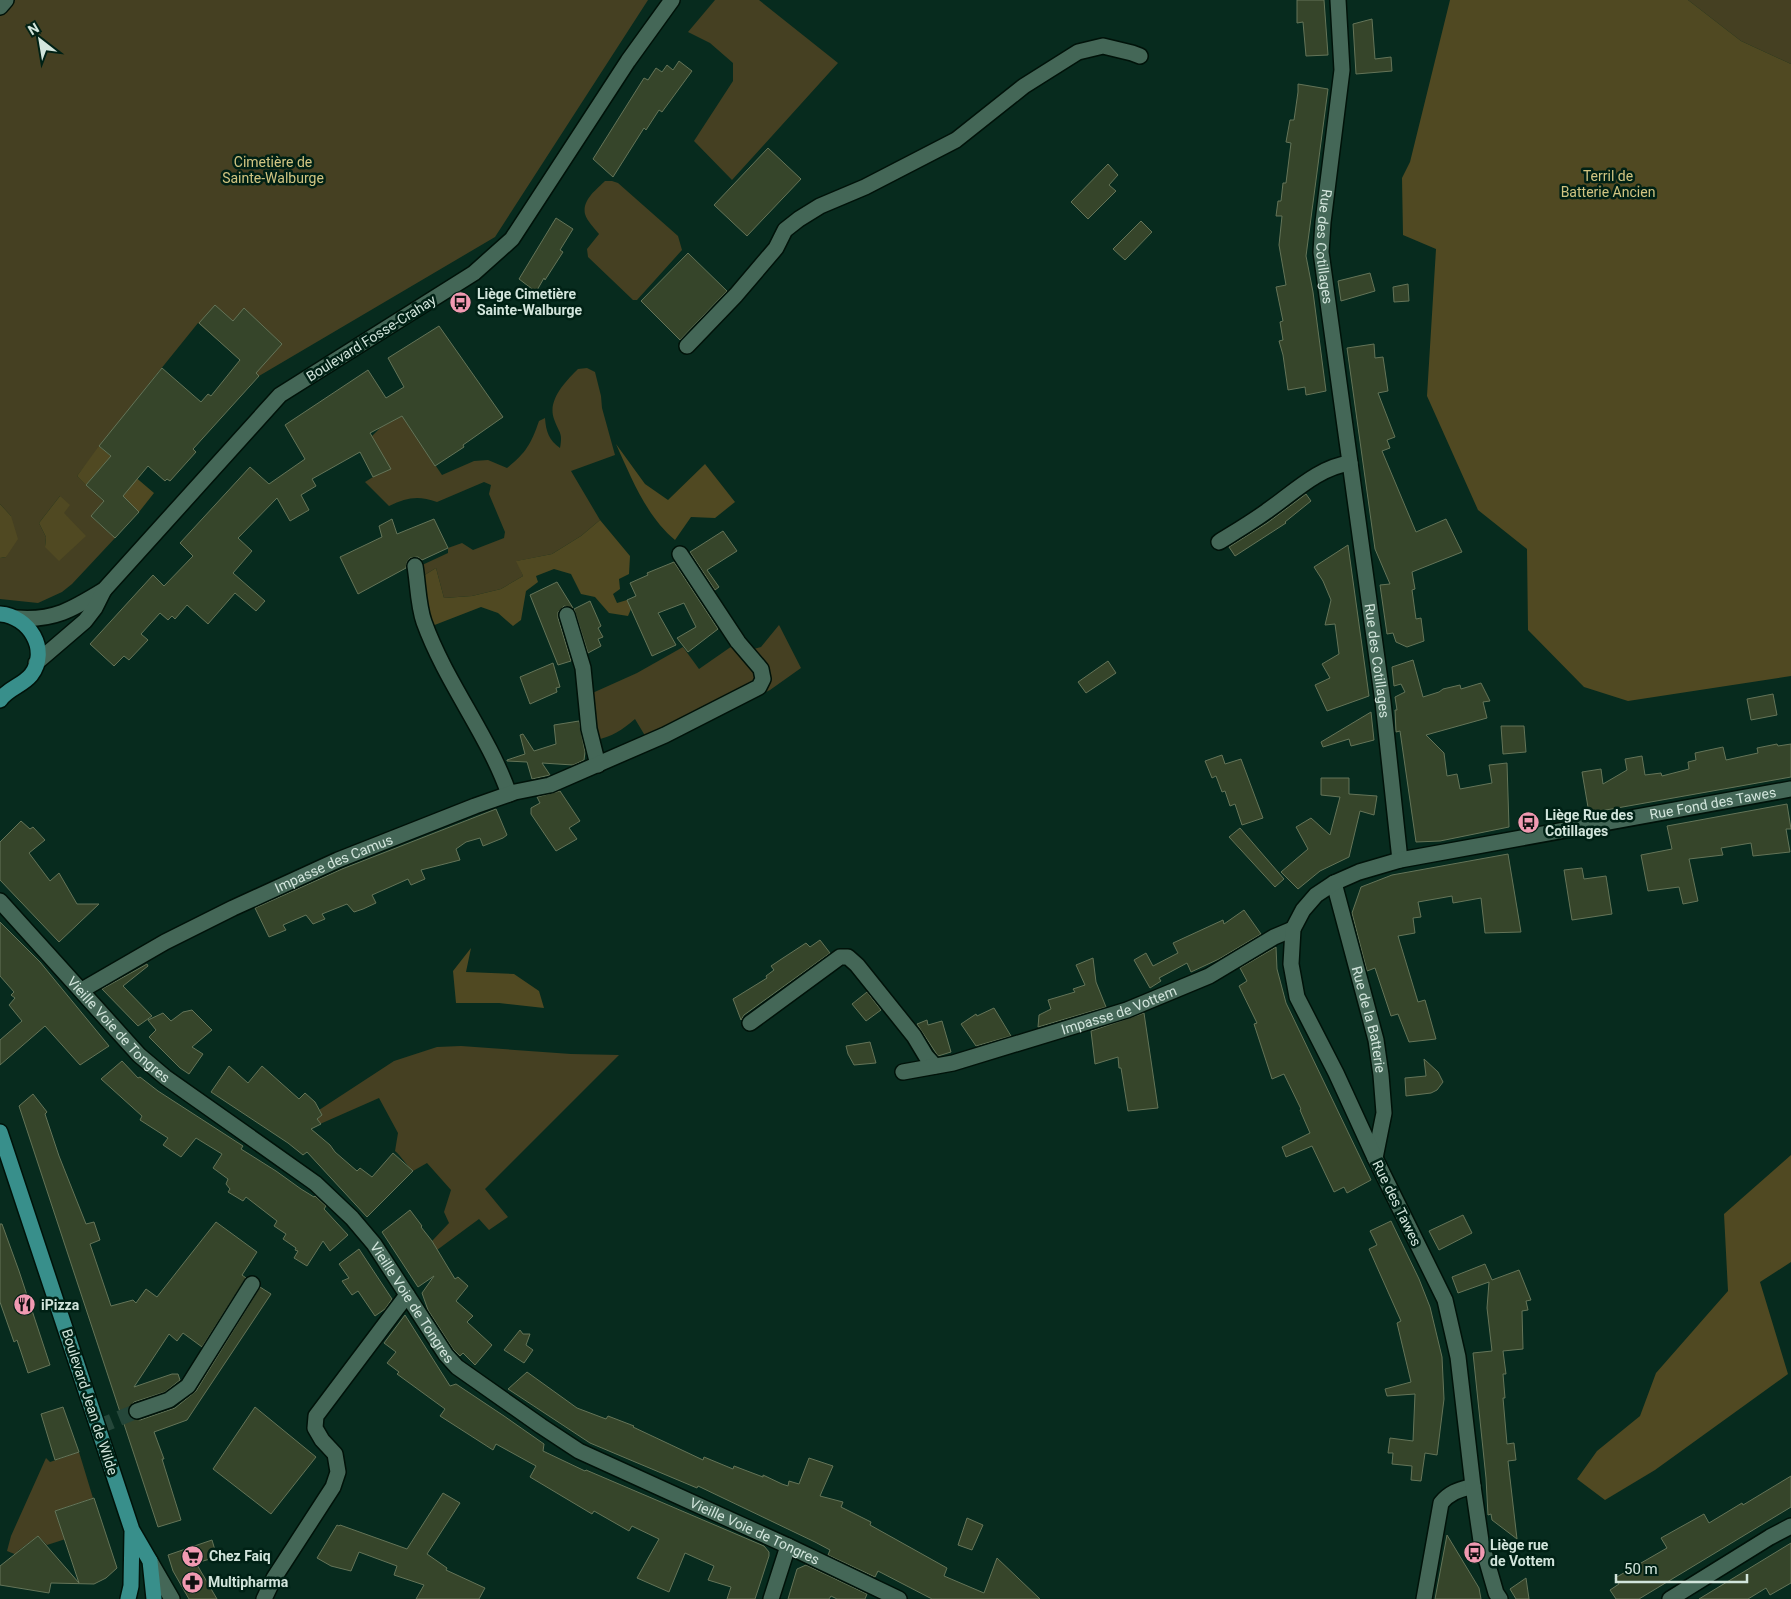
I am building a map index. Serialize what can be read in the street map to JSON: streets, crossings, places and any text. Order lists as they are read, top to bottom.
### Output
{
  "streets": {
    "main road": ["Boulevard Fosse-Crahay", "Boulevard Jean de Wilde"],
    "street": [
      "Rue des Cotillages",
      "Rue Fond des Tawes",
      "Impasse des Camus",
      "Impasse de Vottem",
      "Rue de la Batterie",
      "Vieille Voie de Tongres",
      "Rue des Tawes"
    ]
  },
  "crossings": [
    ["Rue des Cotillages", "Rue Fond des Tawes"],
    ["Rue des Cotillages", "Rue des Tawes"],
    ["Rue Fond des Tawes", "Rue des Tawes"],
    ["Impasse des Camus", "Vieille Voie de Tongres"],
    ["Impasse de Vottem", "Rue des Tawes"],
    ["Rue de la Batterie", "Rue des Tawes"]
  ],
  "parks": ["Cimetière de Sainte-Walburge", "Terril de Batterie Ancien"],
  "places": {
    "bus stop": ["Liège Cimetière Sainte-Walburge", "Liège Rue des Cotillages", "Liège rue de Vottem"],
    "restaurant": ["iPizza"],
    "supermarket": ["Chez Faiq"],
    "pharmacy": ["Multipharma"]
  },
  "scale_bar": "50 m",
  "north": "top left"
}
